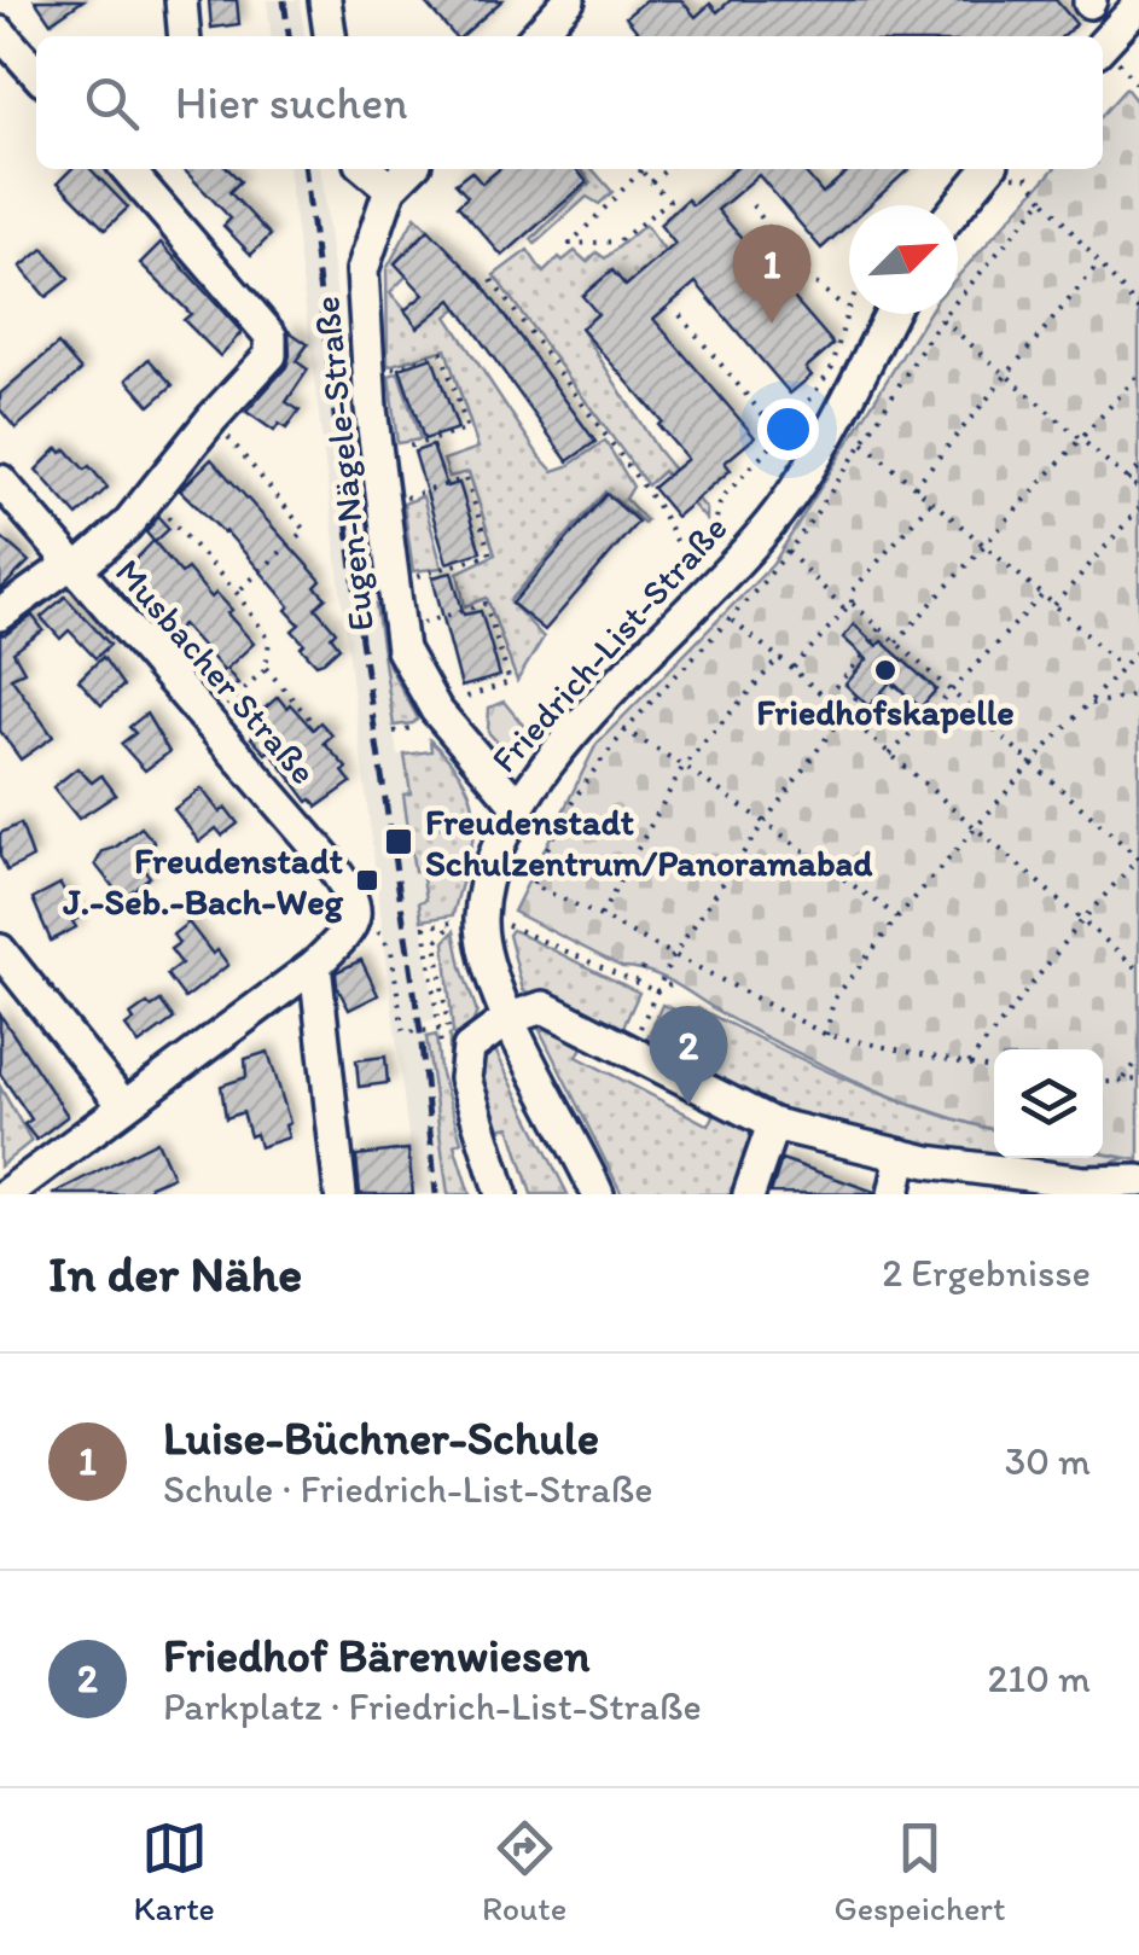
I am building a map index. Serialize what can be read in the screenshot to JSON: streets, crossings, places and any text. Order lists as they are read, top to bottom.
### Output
{
  "streets": {
    "street": ["Eugen-Nägele-Straße", "Friedrich-List-Straße", "Musbacher Straße"]
  },
  "crossings": [
    ["Eugen-Nägele-Straße", "Friedrich-List-Straße"]
  ],
  "places": {
    "other": ["Friedhofskapelle"],
    "transit": ["Freudenstadt Schulzentrum/Panoramabad", "Freudenstadt J.-Seb.-Bach-Weg"]
  },
  "north": "top right",
  "page": {
    "search": "Hier suchen",
    "pins": ["1", "2"],
    "heading": ["In der Nähe", "2 Ergebnisse"],
    "list": [
      {
        "mark": "1",
        "name": "Luise-Büchner-Schule",
        "note": "Schule · Friedrich-List-Straße",
        "value": "30 m"
      },
      {
        "mark": "2",
        "name": "Friedhof Bärenwiesen",
        "note": "Parkplatz · Friedrich-List-Straße",
        "value": "210 m"
      }
    ],
    "nav": ["Karte", "Route", "Gespeichert"]
  }
}
